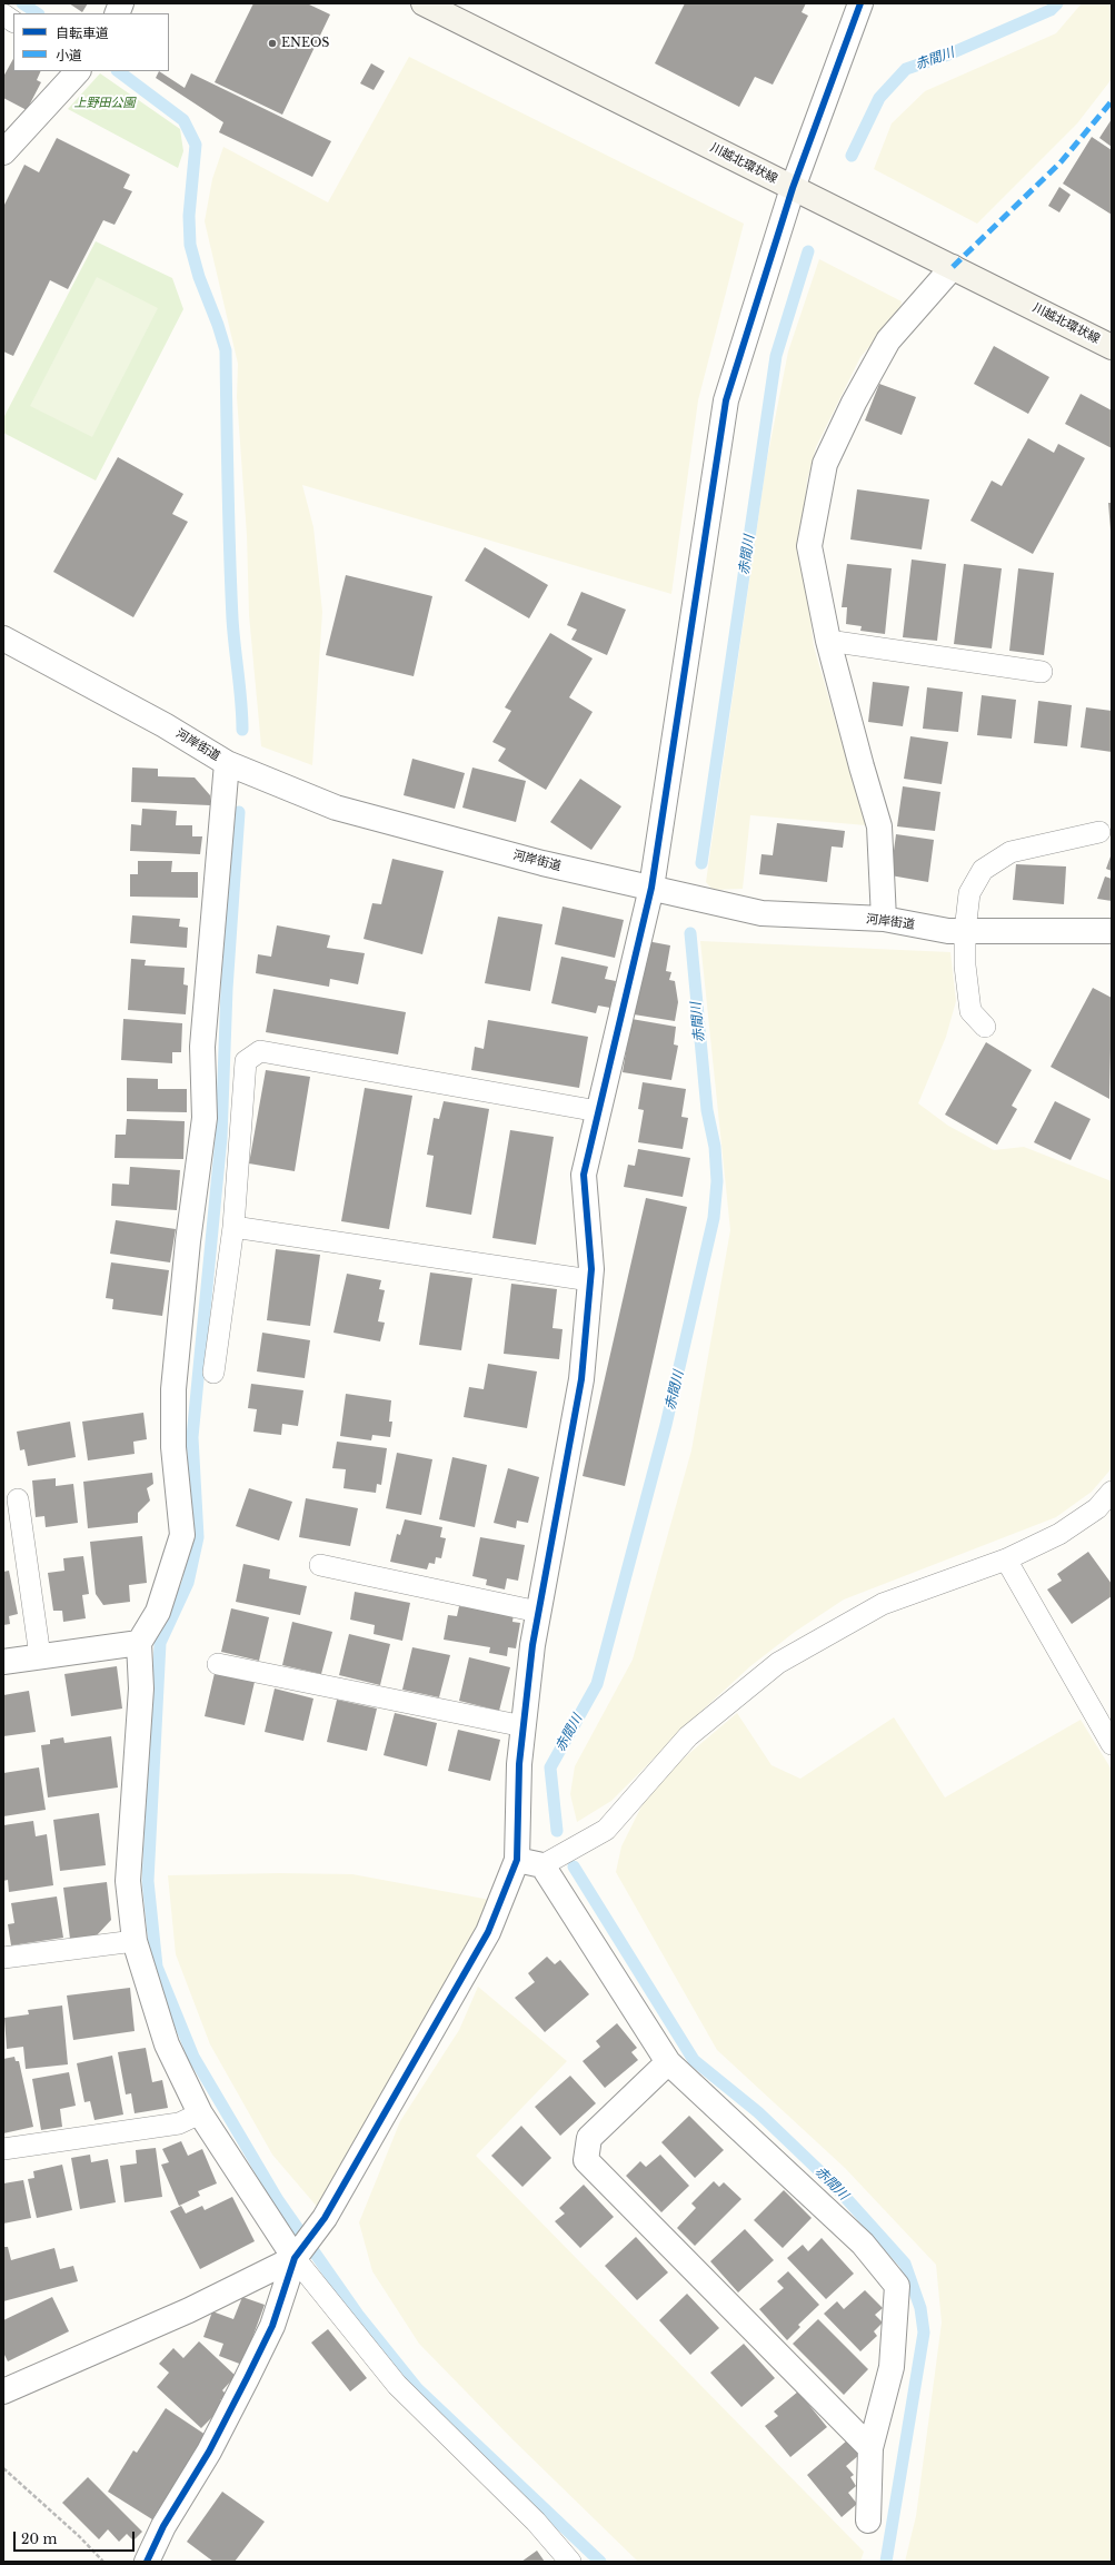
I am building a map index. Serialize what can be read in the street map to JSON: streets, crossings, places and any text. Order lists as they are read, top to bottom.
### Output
{
  "streets": {
    "main road": ["川越北環状線"],
    "street": ["河岸街道"]
  },
  "water": ["赤間川"],
  "parks": ["上野田公園"],
  "places": ["ENEOS"],
  "legend": ["自転車道", "小道"],
  "scale_bar": "20 m"
}
